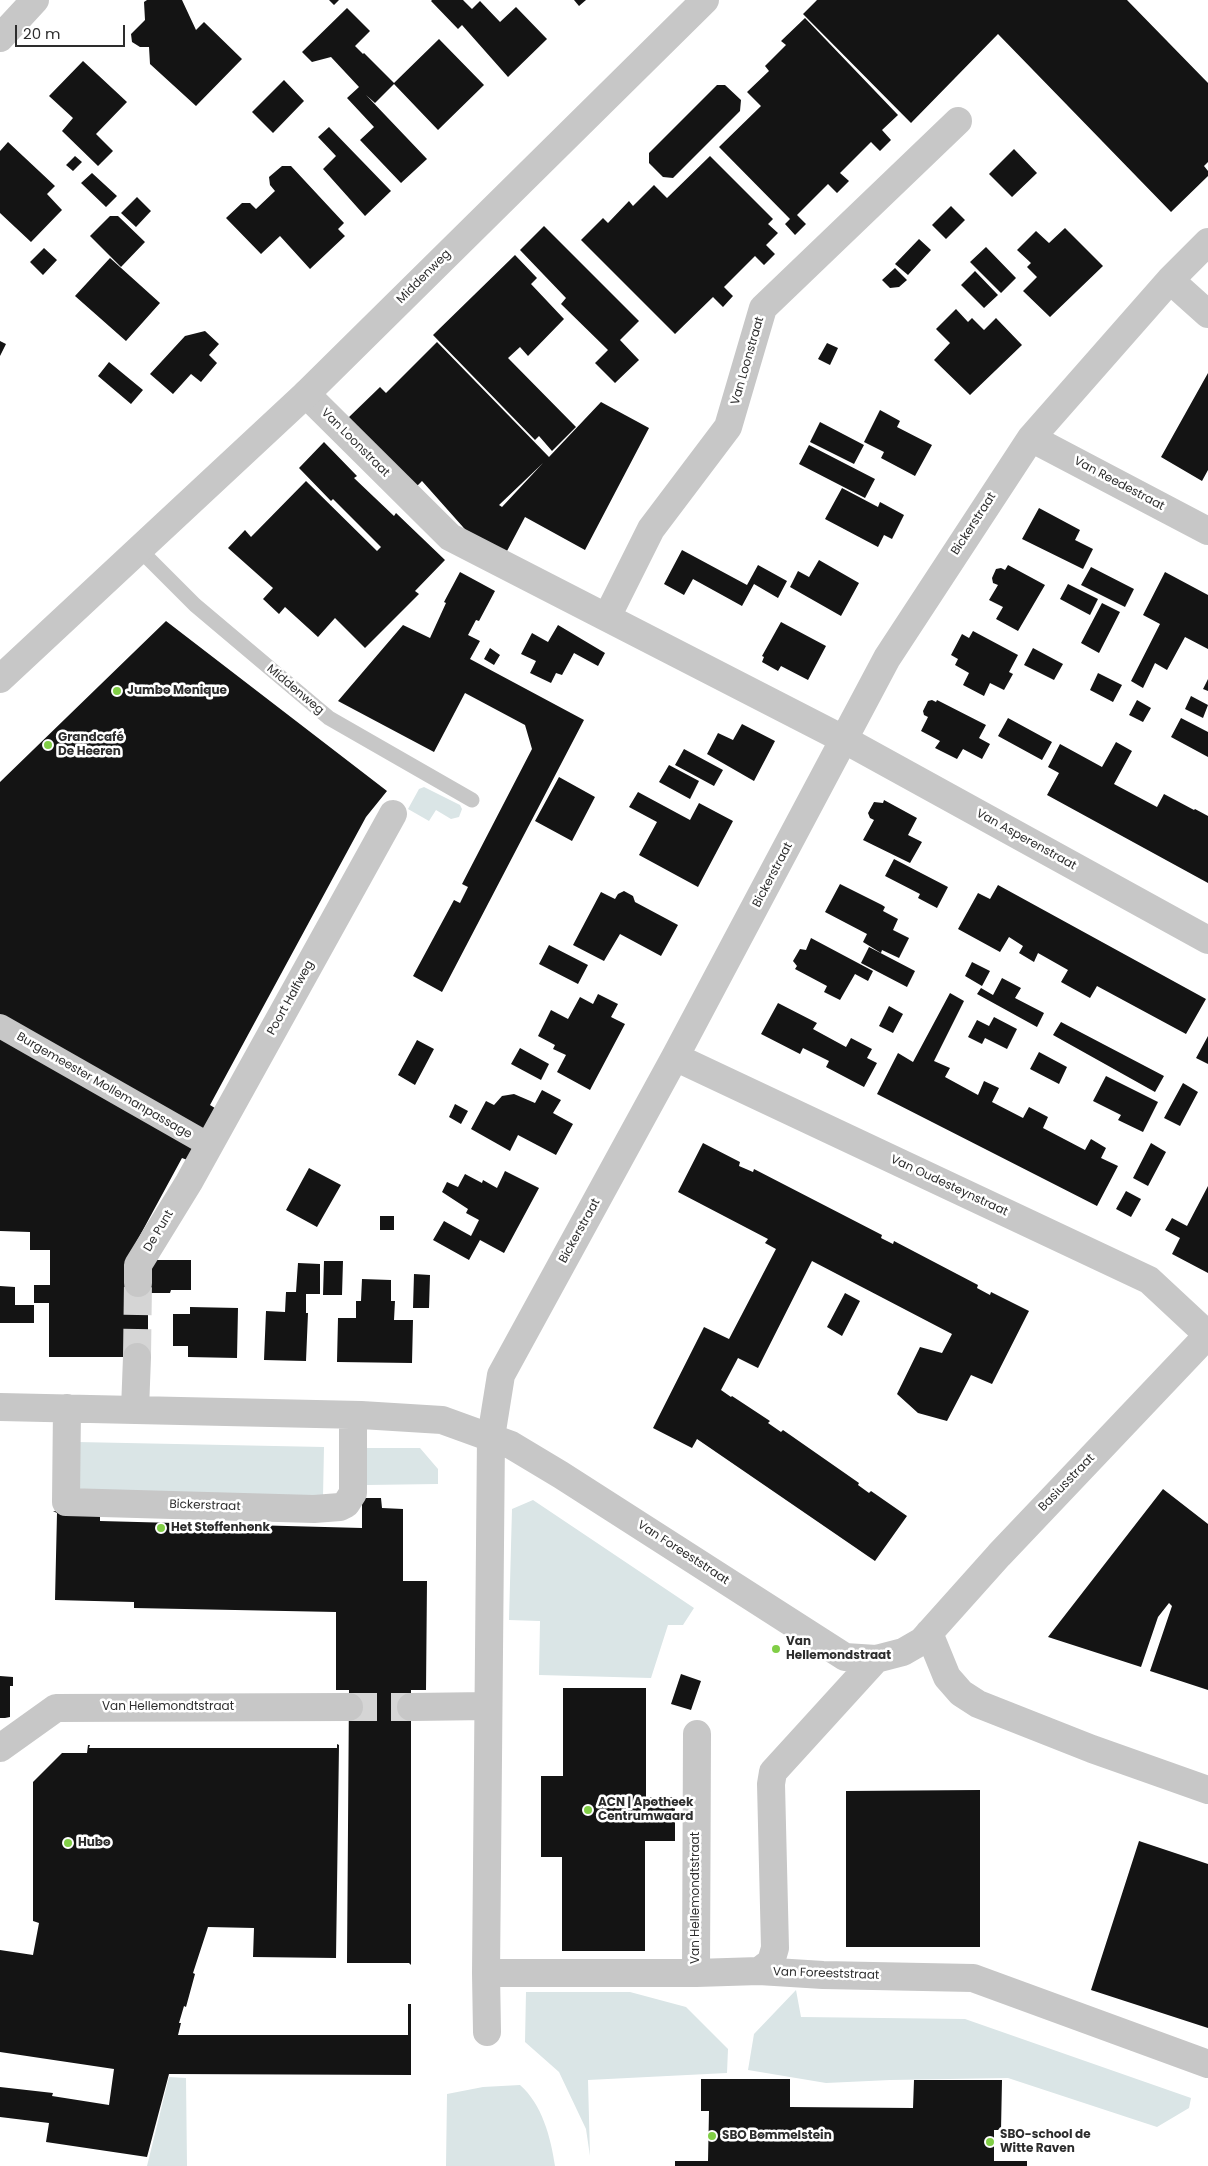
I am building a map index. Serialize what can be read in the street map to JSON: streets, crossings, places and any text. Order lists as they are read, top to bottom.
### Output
{
  "streets": {
    "street": [
      "Middenweg",
      "Van Loonstraat",
      "Van Reedestraat",
      "Bickerstraat",
      "Van Asperenstraat",
      "Poort Halfweg",
      "Burgemeester Mollemanpassage",
      "Van Oudesteynstraat",
      "De Punt",
      "Basiusstraat",
      "Van Foreeststraat",
      "Van Hellemondtstraat"
    ]
  },
  "crossings": [
    ["Middenweg", "Van Loonstraat"],
    ["Van Loonstraat", "Bickerstraat"],
    ["Van Loonstraat", "Van Asperenstraat"],
    ["Van Reedestraat", "Bickerstraat"],
    ["Bickerstraat", "Van Asperenstraat"],
    ["Bickerstraat", "Van Oudesteynstraat"],
    ["Bickerstraat", "Van Foreeststraat"],
    ["Poort Halfweg", "Burgemeester Mollemanpassage"],
    ["Poort Halfweg", "De Punt"],
    ["Van Oudesteynstraat", "Basiusstraat"],
    ["Basiusstraat", "Van Foreeststraat"],
    ["Van Foreeststraat", "Van Hellemondtstraat"]
  ],
  "places": [
    "Jumbo Monique",
    "Grandcafé De Heeren",
    "Het Stoffenhonk",
    "Van Hellemondstraat",
    "ACN | Apotheek Centrumwaard",
    "Hubo",
    "SBO Bommelstein",
    "SBO-school de Witte Raven"
  ],
  "scale_bar": "20 m"
}
